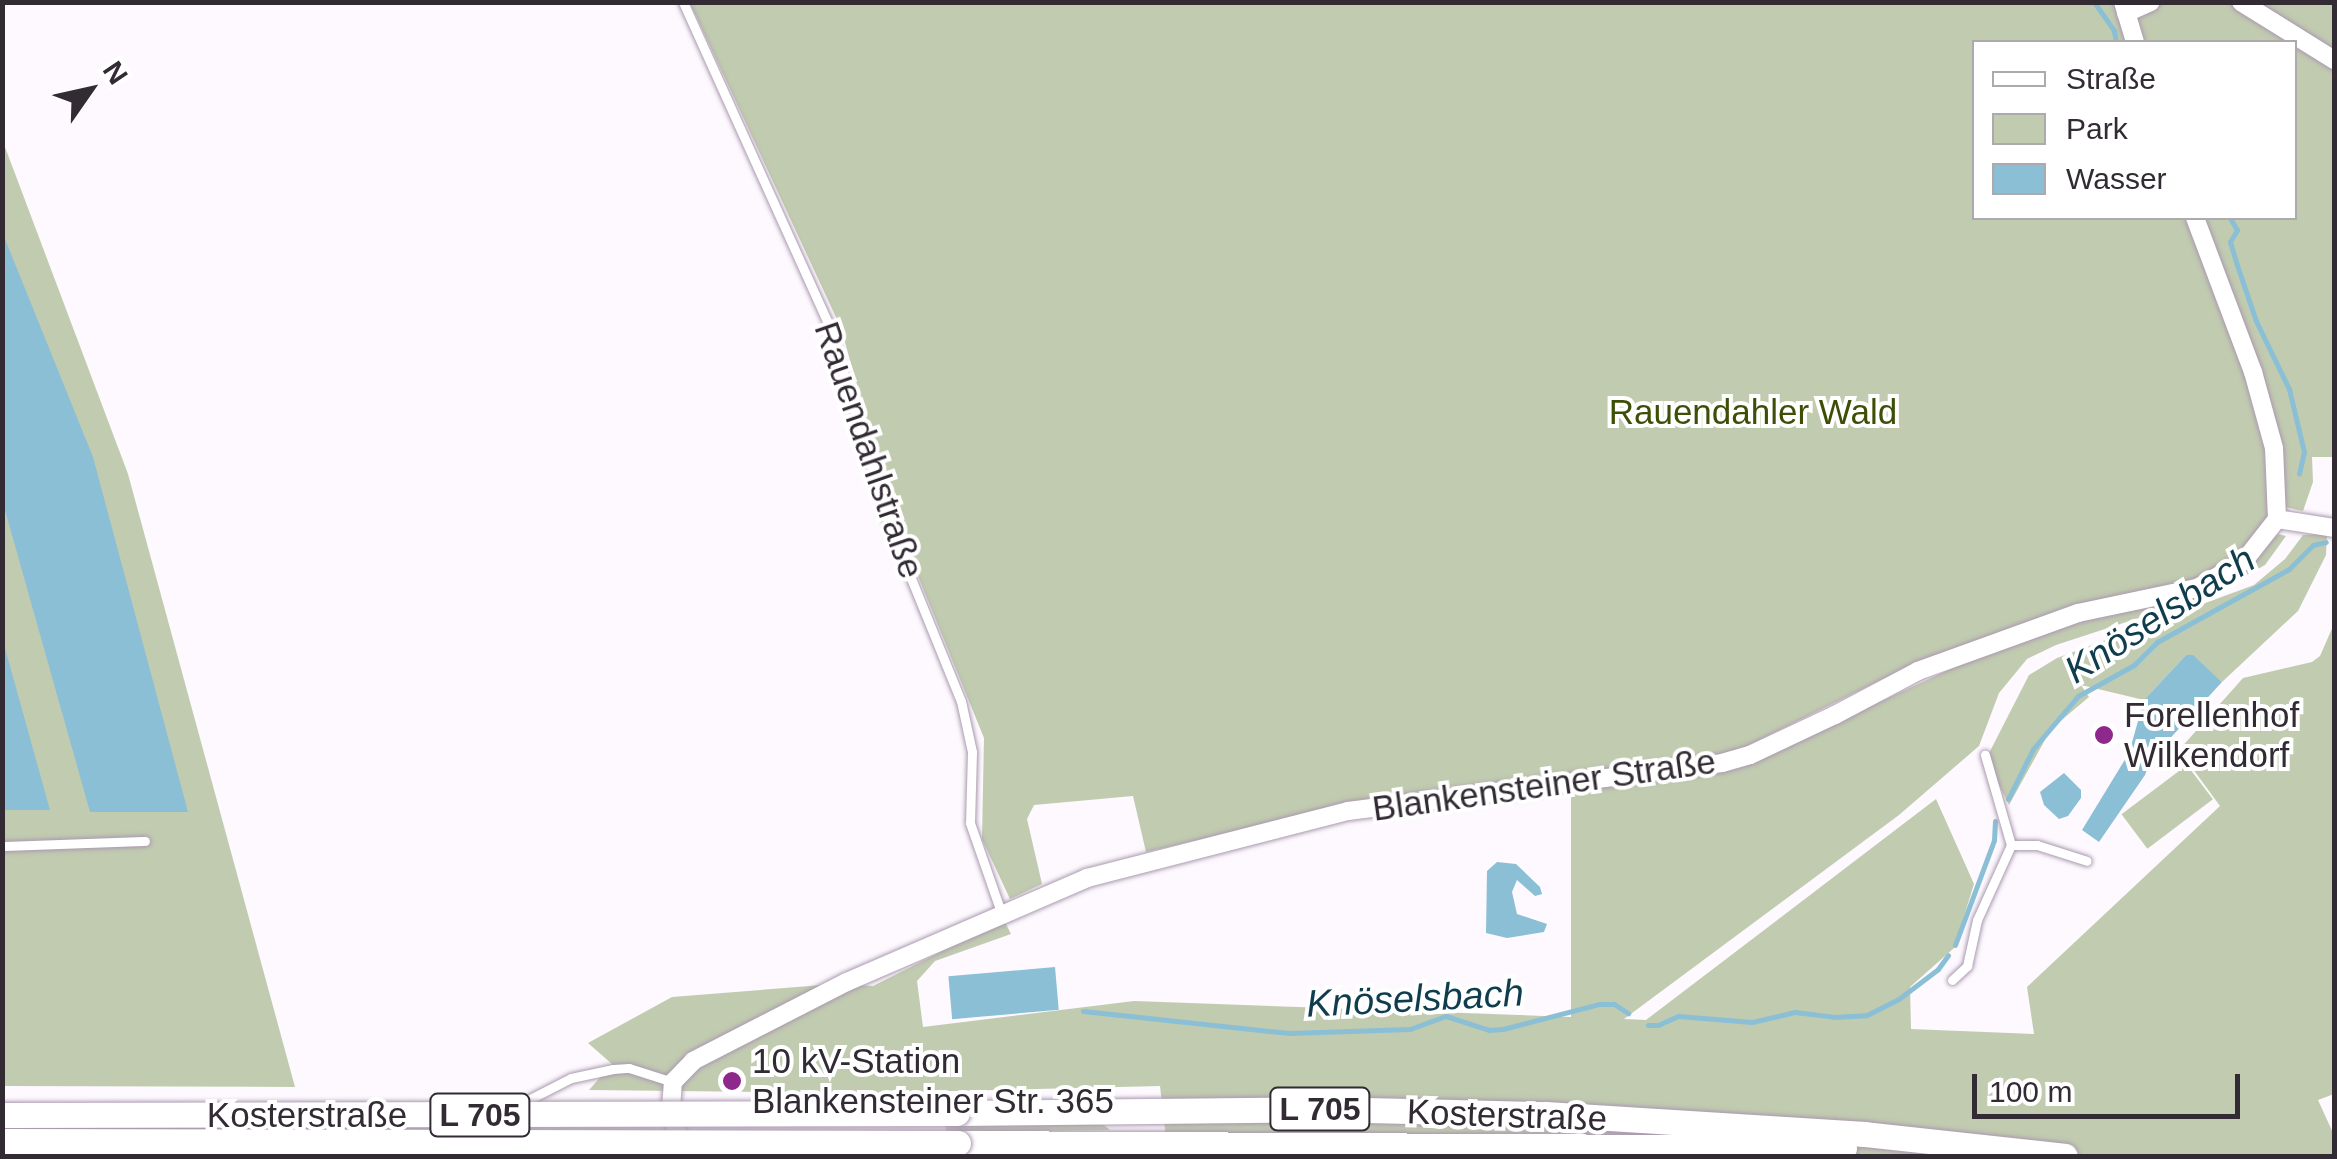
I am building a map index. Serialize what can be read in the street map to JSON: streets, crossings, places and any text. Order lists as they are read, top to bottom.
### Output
{
  "streets": {
    "main road": ["L 705", "Kosterstraße"],
    "street": ["Blankensteiner Straße"],
    "lane": ["Rauendahlstraße"]
  },
  "crossings": [
    ["Rauendahlstraße", "Blankensteiner Straße"]
  ],
  "water": ["Knöselsbach"],
  "parks": ["Rauendahler Wald"],
  "places": ["Forellenhof Wilkendorf", "10 kV-Station Blankensteiner Str. 365"],
  "legend": ["Straße", "Park", "Wasser"],
  "scale_bar": "100 m",
  "north": "top right"
}
